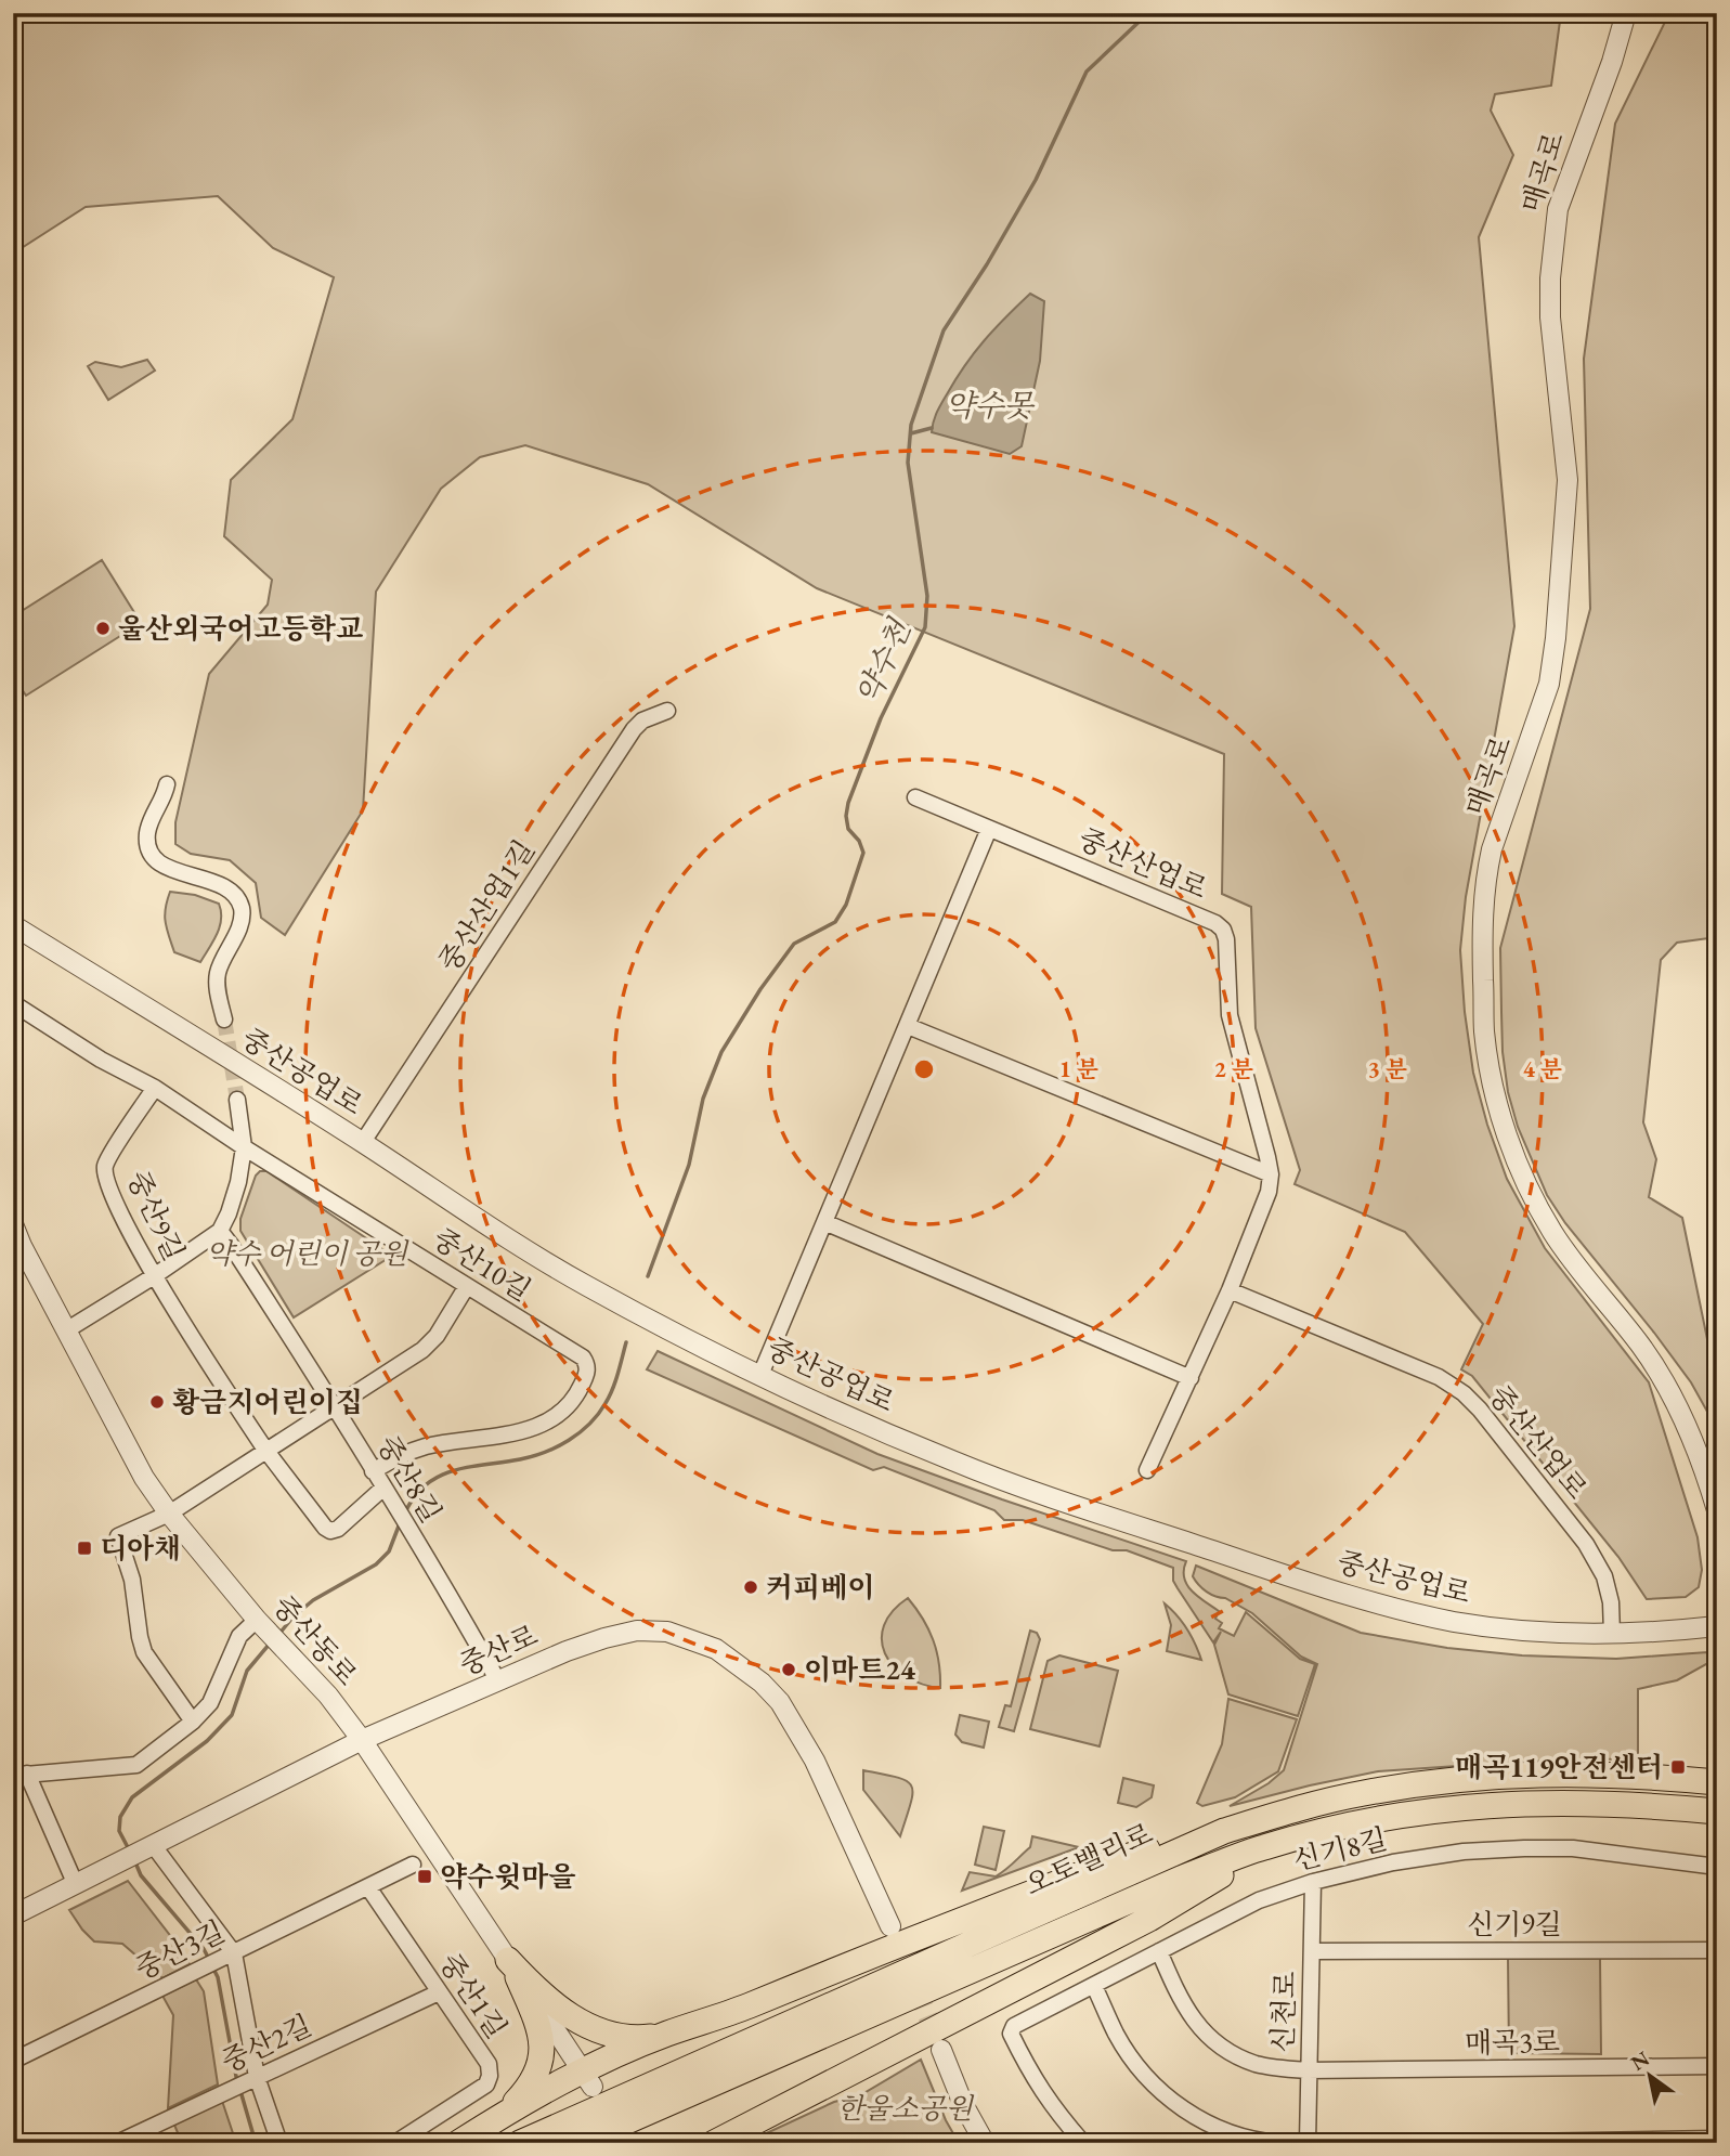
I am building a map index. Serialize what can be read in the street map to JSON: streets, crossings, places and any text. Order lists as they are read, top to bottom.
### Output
{
  "streets": {
    "highway": ["오토밸리로"],
    "street": [
      "매곡로",
      "중산산업로",
      "중산산업1길",
      "중산공업로",
      "중산9길",
      "중산10길",
      "중산8길",
      "중산동로",
      "중산로",
      "신기8길",
      "신기9길",
      "중산3길",
      "중산1길",
      "신천로",
      "매곡3로",
      "중산2길"
    ]
  },
  "crossings": [
    ["중산산업로", "중산공업로"],
    ["중산산업1길", "중산공업로"],
    ["중산9길", "중산10길"],
    ["중산9길", "중산8길"],
    ["중산10길", "중산8길"],
    ["중산8길", "중산로"],
    ["중산동로", "중산로"],
    ["신기8길", "신천로"],
    ["신기8길", "매곡3로"],
    ["신기9길", "신천로"],
    ["중산3길", "중산1길"],
    ["중산1길", "중산2길"],
    ["신천로", "매곡3로"]
  ],
  "water": ["약수못", "약수천"],
  "parks": ["약수 어린이 공원", "한울소공원"],
  "places": {
    "other": [
      "울산외국어고등학교",
      "황금지어린이집",
      "커피베이",
      "이마트24"
    ],
    "transit": ["디아채", "매곡119안전센터", "약수윗마을"]
  },
  "north": "top left",
  "rings": [
    "1 분",
    "2 분",
    "3 분",
    "4 분"
  ]
}
